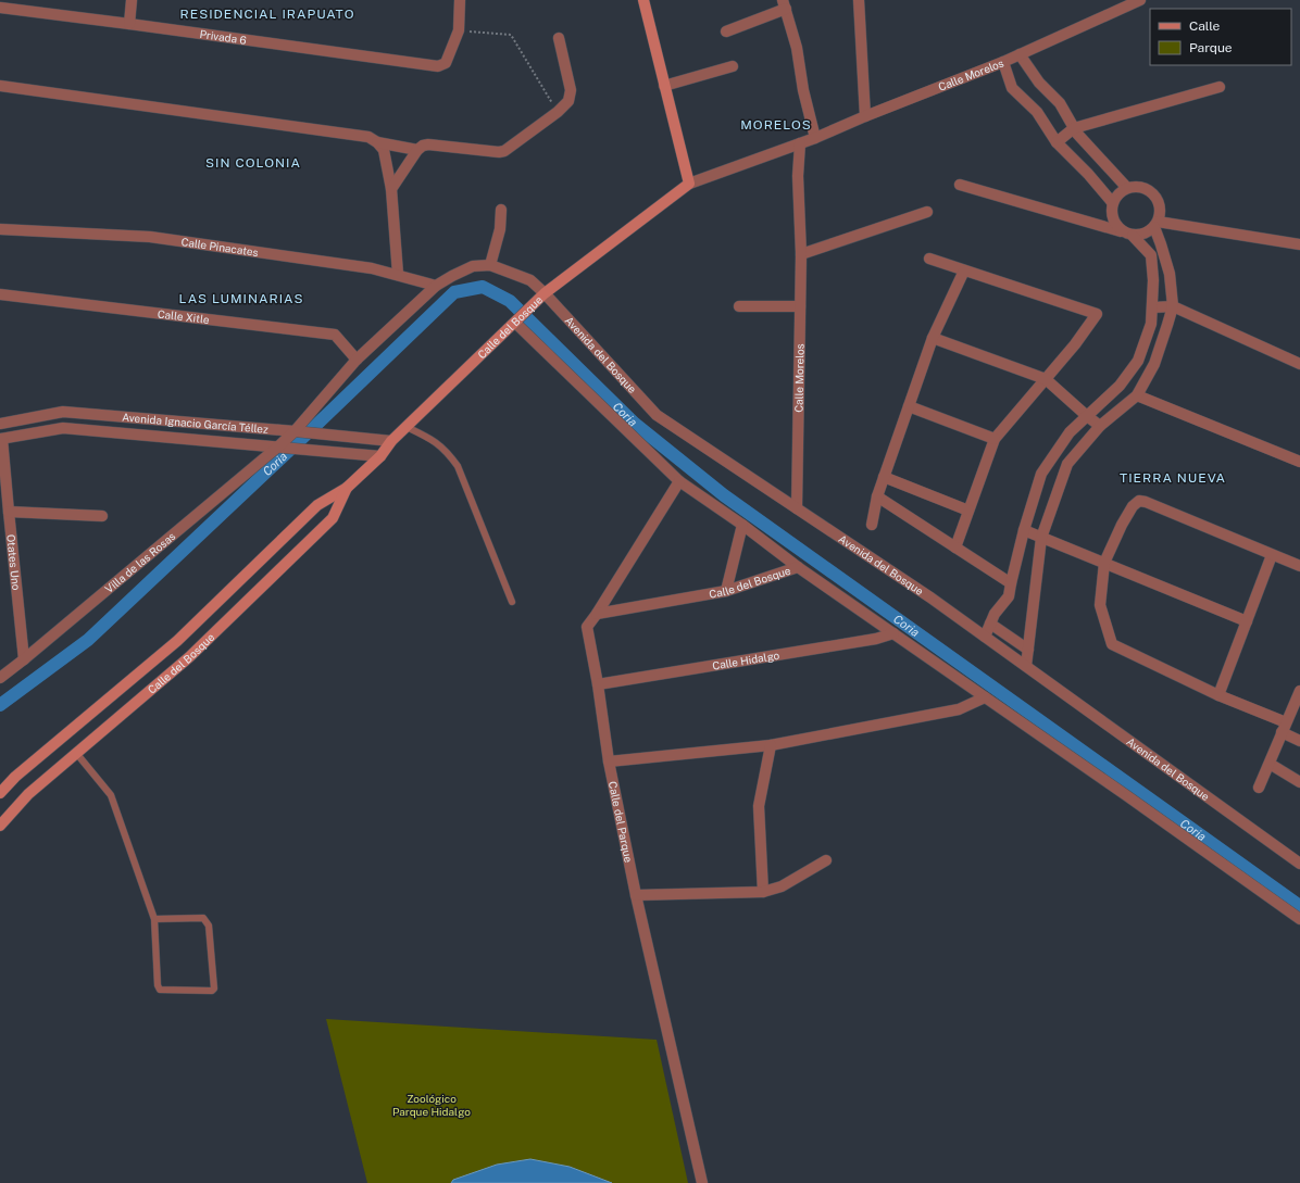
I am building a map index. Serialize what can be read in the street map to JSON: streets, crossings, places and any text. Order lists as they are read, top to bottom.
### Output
{
  "streets": {
    "street": [
      "Privada 6",
      "Calle Morelos",
      "Calle Pinacates",
      "Calle Xitle",
      "Calle del Bosque",
      "Avenida del Bosque",
      "Avenida Ignacio García Téllez",
      "Otates Uno",
      "Villa de las Rosas",
      "Calle Hidalgo",
      "Calle del Parque"
    ]
  },
  "crossings": [
    ["Calle Morelos", "Calle del Bosque"],
    ["Calle Morelos", "Avenida del Bosque"],
    ["Calle Pinacates", "Villa de las Rosas"],
    ["Calle Xitle", "Villa de las Rosas"],
    ["Calle del Bosque", "Avenida del Bosque"],
    ["Calle del Bosque", "Avenida Ignacio García Téllez"],
    ["Calle del Bosque", "Calle del Parque"],
    ["Avenida del Bosque", "Villa de las Rosas"],
    ["Avenida Ignacio García Téllez", "Otates Uno"],
    ["Avenida Ignacio García Téllez", "Villa de las Rosas"],
    ["Otates Uno", "Villa de las Rosas"],
    ["Calle Hidalgo", "Calle del Parque"]
  ],
  "districts": [
    "RESIDENCIAL IRAPUATO",
    "MORELOS",
    "SIN COLONIA",
    "LAS LUMINARIAS",
    "TIERRA NUEVA"
  ],
  "water": ["Coria"],
  "parks": ["Zoológico Parque Hidalgo"],
  "legend": ["Calle", "Parque"]
}
